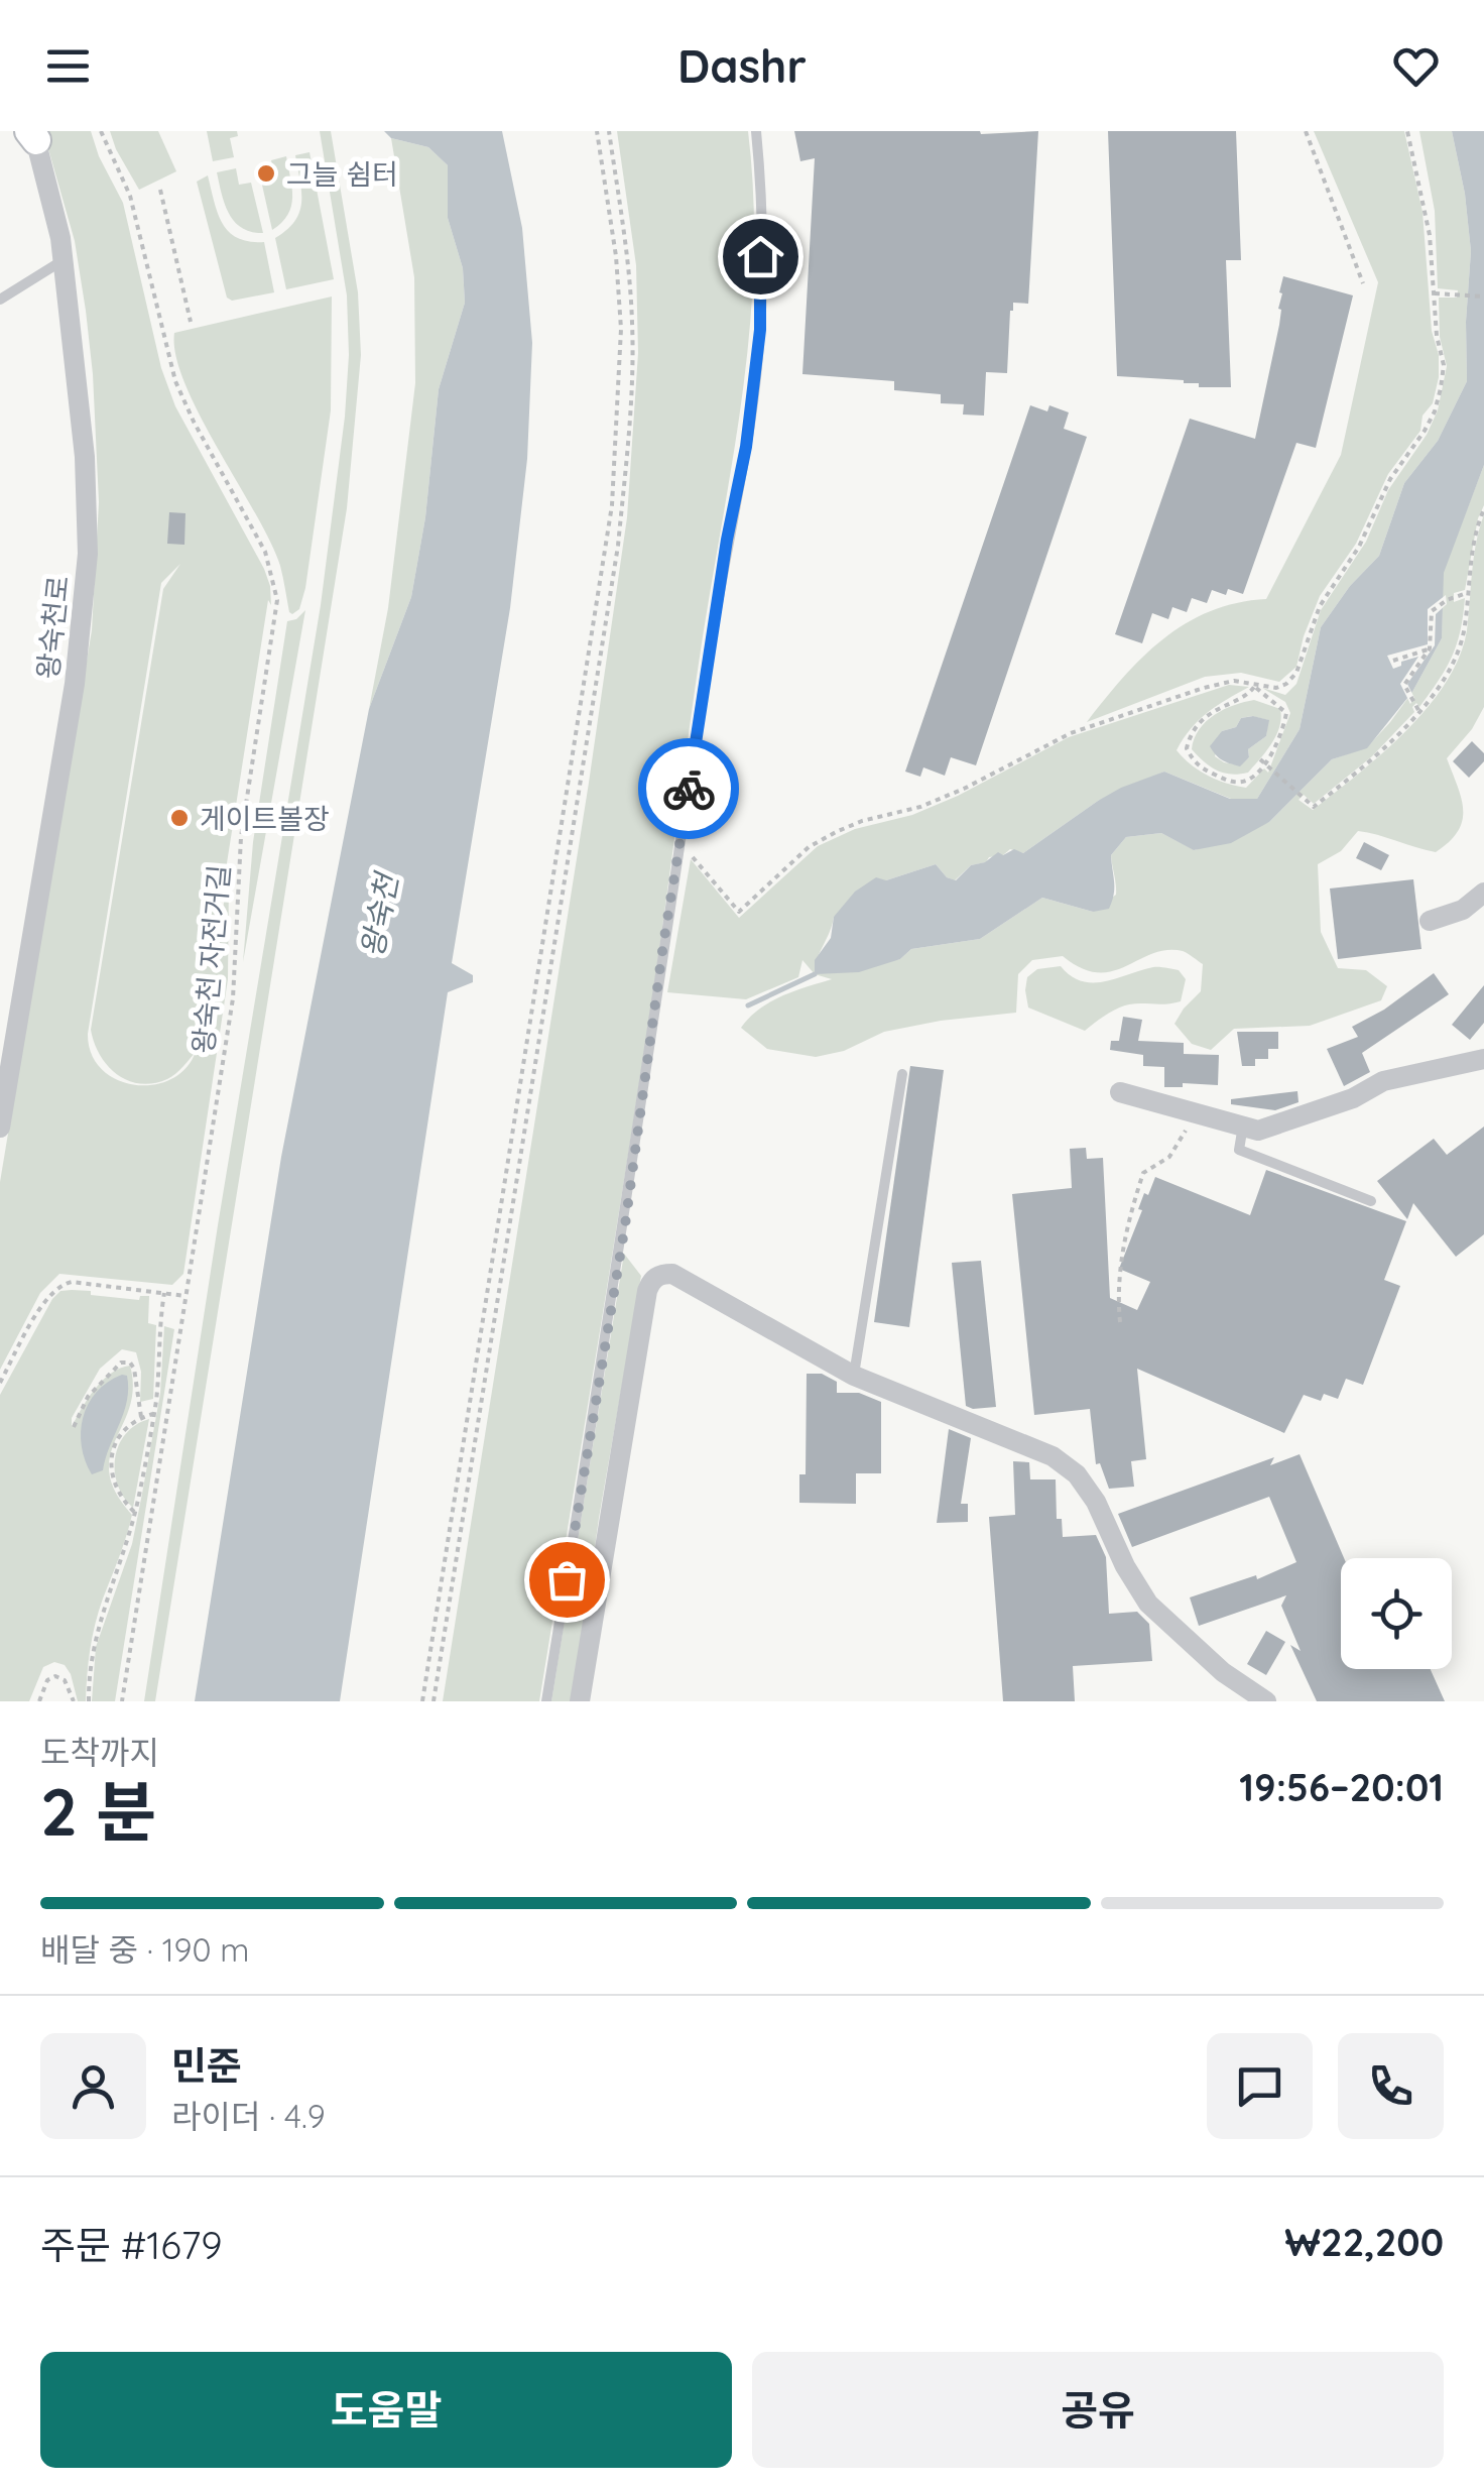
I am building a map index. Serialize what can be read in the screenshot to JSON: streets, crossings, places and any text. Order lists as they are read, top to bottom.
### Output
{
  "streets": {
    "street": ["왕숙천로"],
    "path": ["왕숙천 자전거길"]
  },
  "water": ["왕숙천"],
  "places": ["그늘 쉼터", "게이트볼장"],
  "page": {
    "header": "Dashr",
    "heading": ["2 분", "도착까지", "19:56–20:01"],
    "panel": [
      "민준",
      "라이더 · 4.9",
      "주문 #1679",
      "₩22,200"
    ],
    "bar": "배달 중 · 190 m",
    "buttons": ["도움말", "공유"]
  }
}
